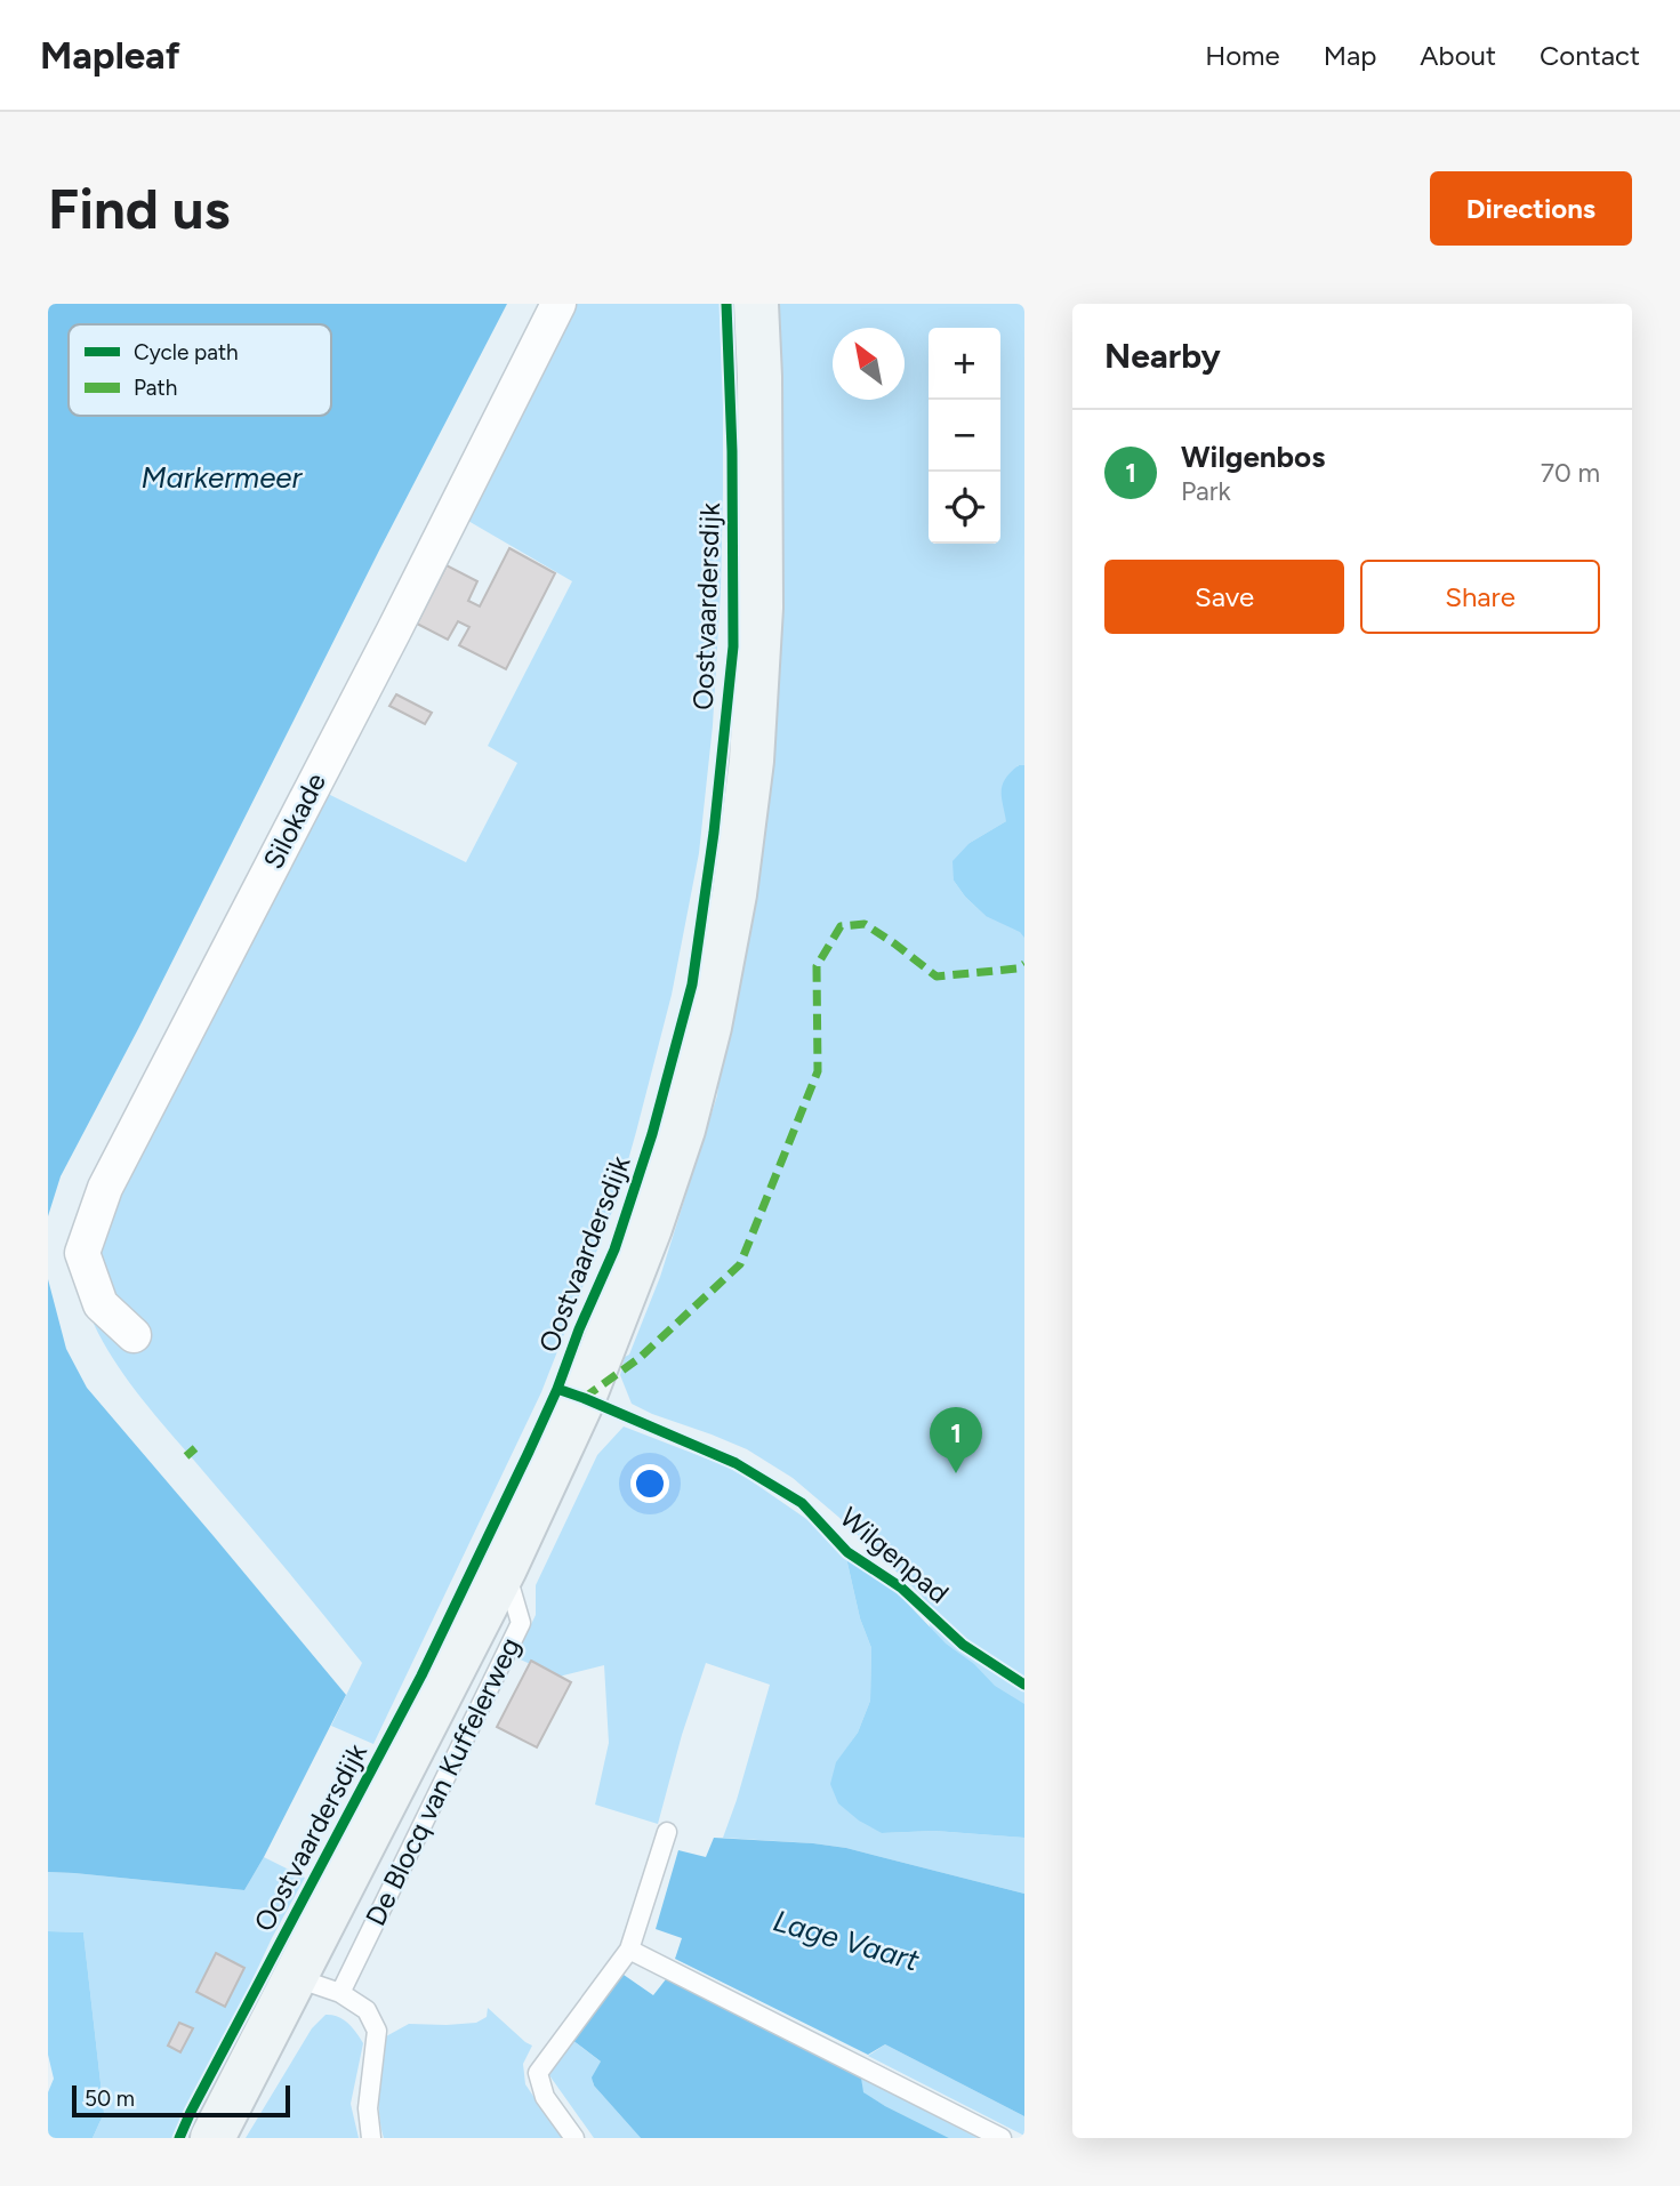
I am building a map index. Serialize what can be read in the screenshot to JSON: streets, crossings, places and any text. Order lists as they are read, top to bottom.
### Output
{
  "streets": {
    "main road": ["Oostvaardersdijk"],
    "street": ["Silokade"],
    "lane": ["De Blocq van Kuffelerweg"],
    "cycle path": ["Wilgenpad"]
  },
  "crossings": [
    ["Oostvaardersdijk", "De Blocq van Kuffelerweg"]
  ],
  "water": ["Markermeer", "Lage Vaart"],
  "legend": ["Cycle path", "Path"],
  "scale_bar": "50 m",
  "north": "top left",
  "page": {
    "header": "Mapleaf",
    "nav": [
      "Home",
      "Map",
      "About",
      "Contact"
    ],
    "buttons": [
      "Directions",
      ["Save", "Share"]
    ],
    "title": "Find us",
    "heading": "Nearby",
    "map_buttons": ["+", "−"],
    "list": [
      {
        "mark": "1",
        "name": "Wilgenbos",
        "note": "Park",
        "value": "70 m"
      }
    ],
    "pins": "1",
    "scale": "50 m"
  }
}
